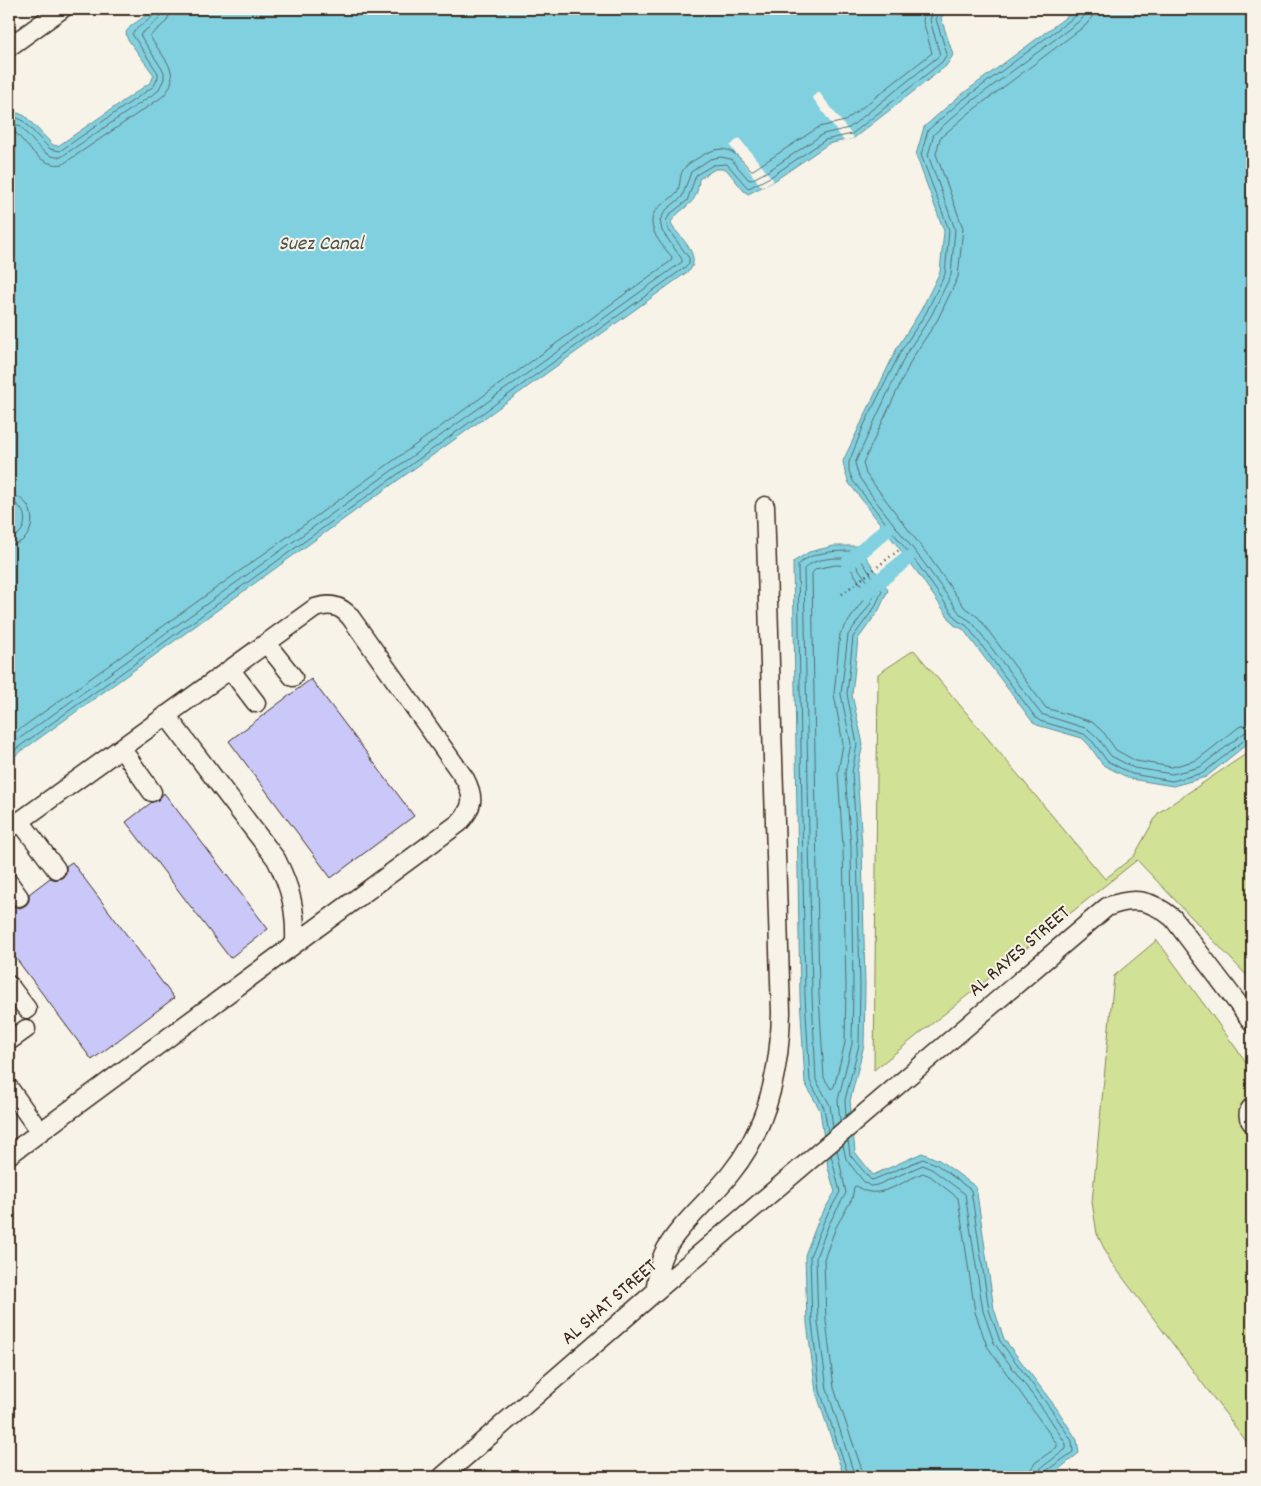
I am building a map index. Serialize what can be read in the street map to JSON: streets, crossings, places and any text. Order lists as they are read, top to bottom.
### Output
{
  "streets": {
    "street": ["AL RAYES STREET", "AL SHAT STREET"]
  },
  "crossings": [
    ["AL RAYES STREET", "AL SHAT STREET"]
  ],
  "water": ["Suez Canal"]
}
